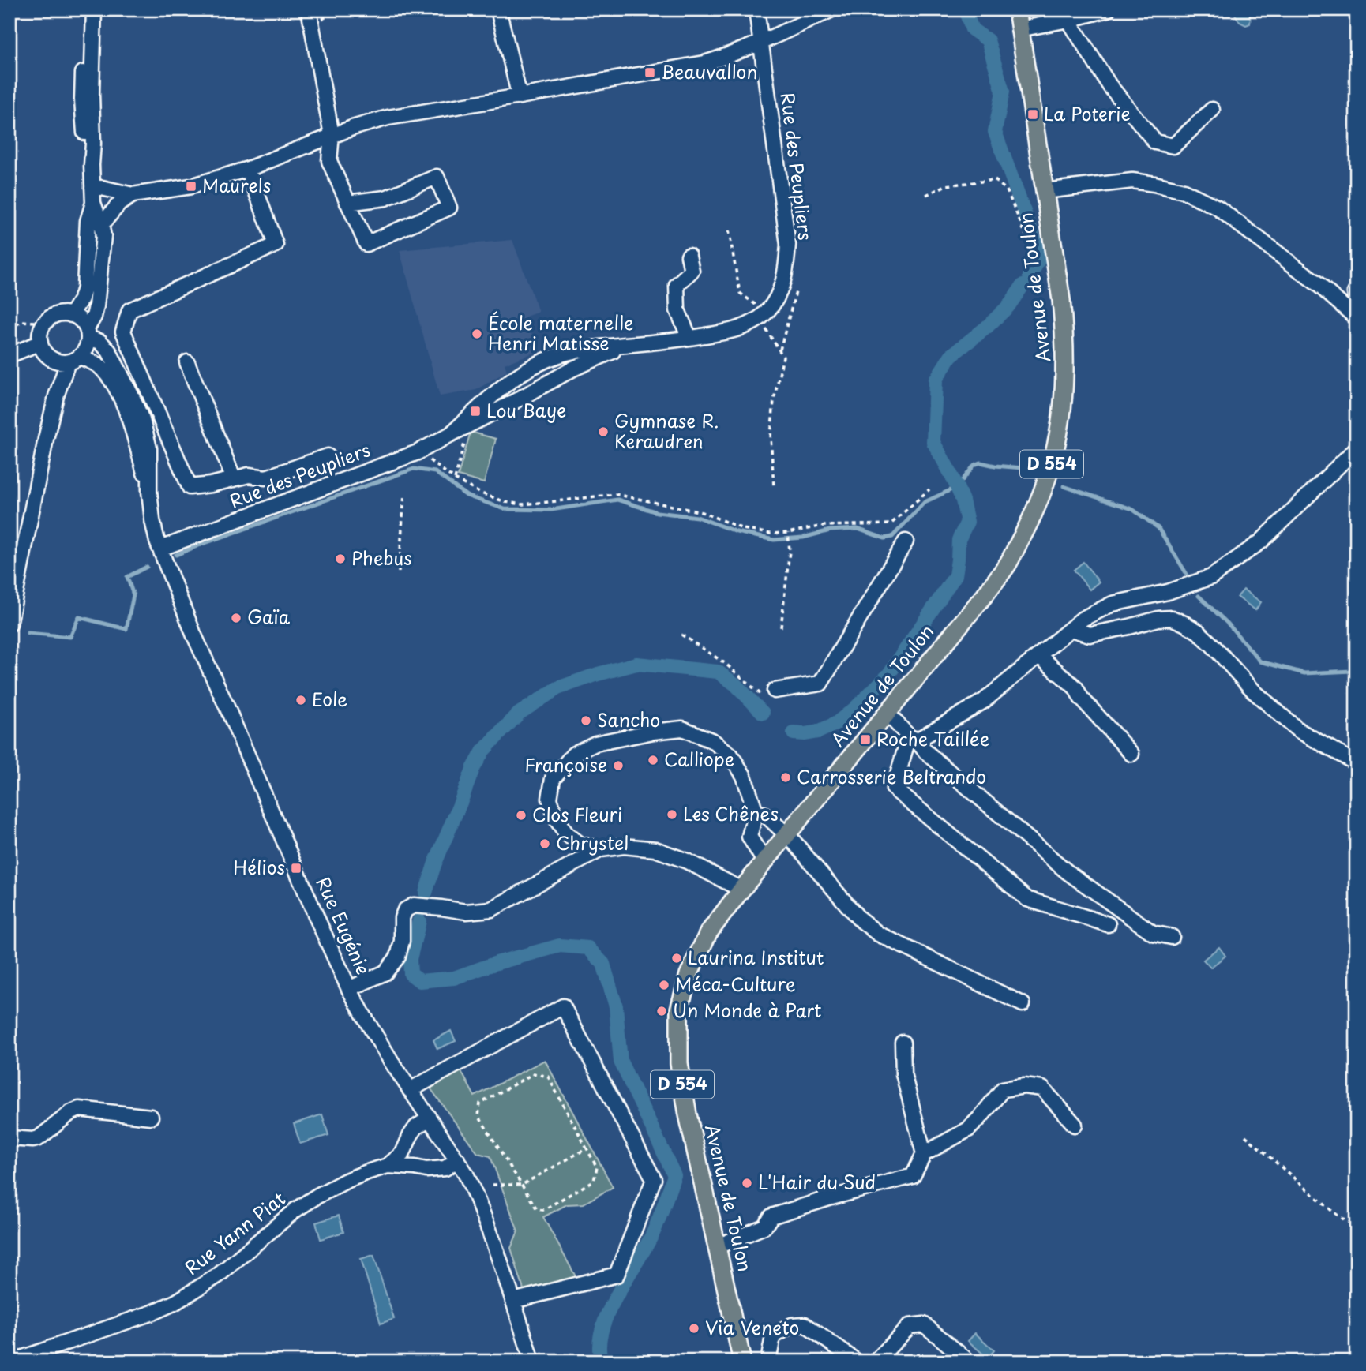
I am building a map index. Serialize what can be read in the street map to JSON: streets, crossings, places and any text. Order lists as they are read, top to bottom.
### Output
{
  "streets": {
    "main road": ["Avenue de Toulon", "D 554"],
    "street": ["Rue des Peupliers", "Rue Eugénie", "Rue Yann Piat"]
  },
  "crossings": [
    ["Rue des Peupliers", "Rue Eugénie"],
    ["Rue Eugénie", "Rue Yann Piat"]
  ],
  "places": {
    "transit": [
      "Beauvallon",
      "La Poterie",
      "Maurels",
      "Lou Baye",
      "Roche Taillée",
      "Hélios"
    ],
    "other": [
      "École maternelle Henri Matisse",
      "Gymnase R. Keraudren",
      "Phebus",
      "Gaïa",
      "Eole",
      "Sancho",
      "Calliope",
      "Françoise",
      "Carrosserie Beltrando",
      "Les Chênes",
      "Clos Fleuri",
      "Chrystel",
      "Laurina Institut",
      "Méca-Culture",
      "Un Monde à Part",
      "L'Hair du Sud",
      "Via Veneto"
    ]
  }
}
